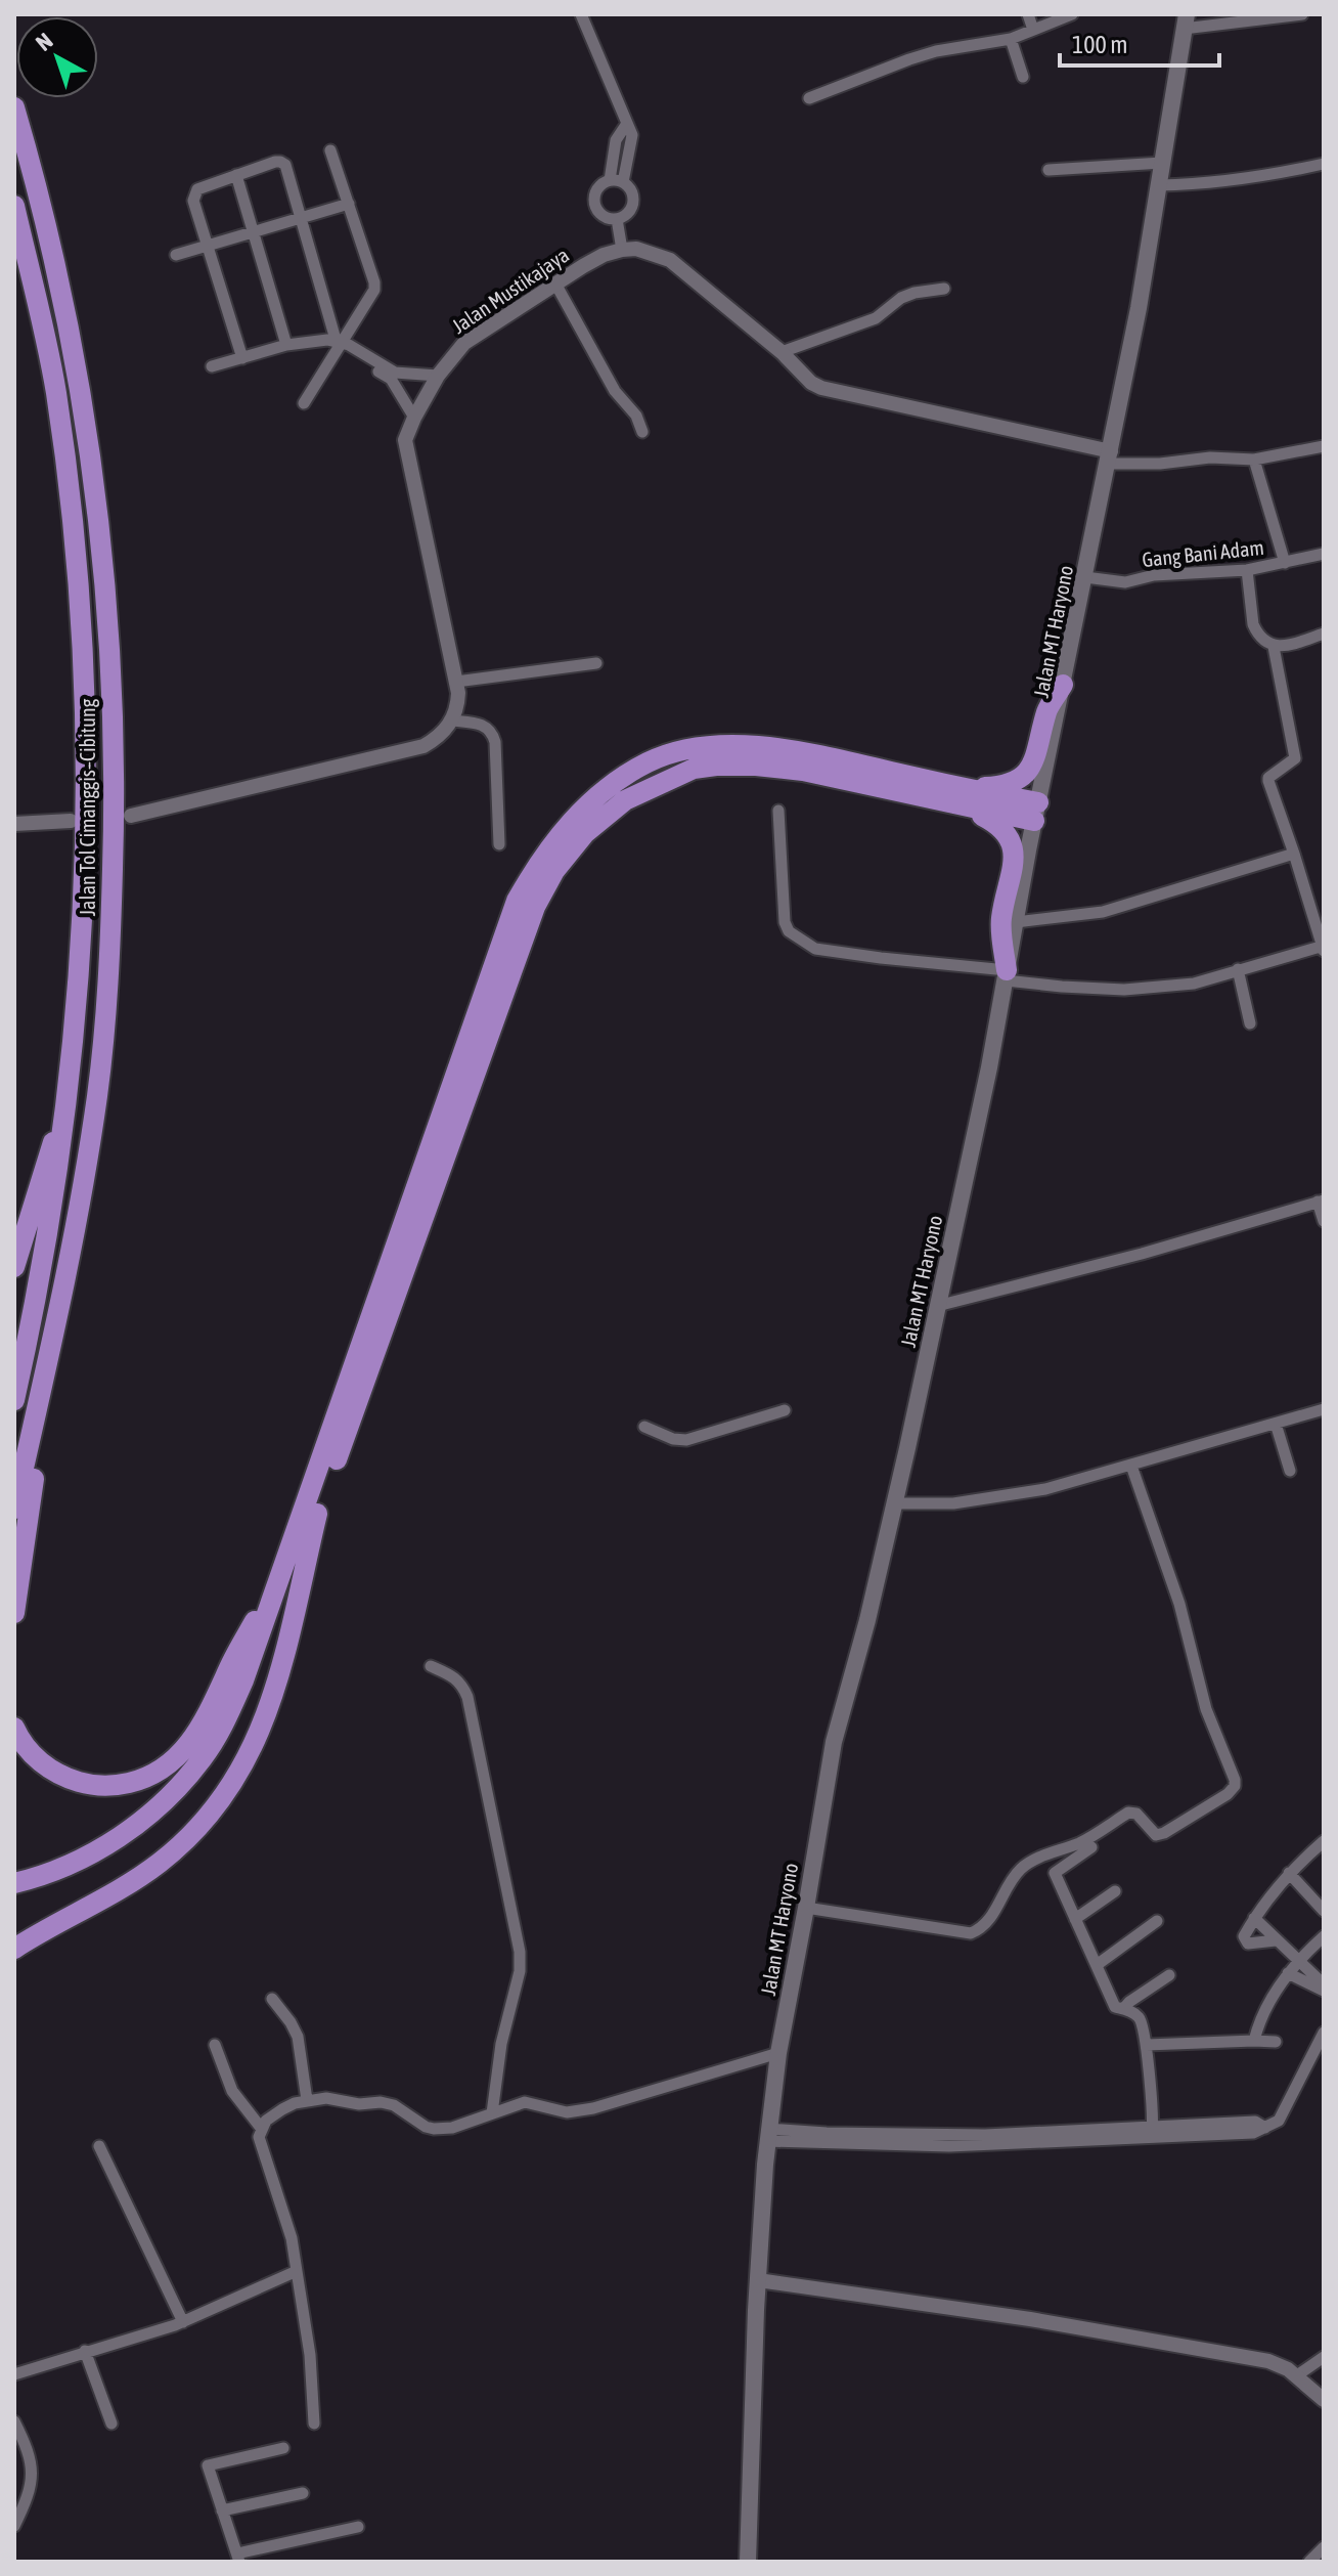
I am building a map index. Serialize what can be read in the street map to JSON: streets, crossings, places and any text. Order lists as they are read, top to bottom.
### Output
{
  "streets": {
    "highway": ["Jalan Tol Cimanggis–Cibitung"],
    "main road": ["Jalan MT Haryono"],
    "street": ["Jalan Mustikajaya", "Gang Bani Adam"]
  },
  "crossings": [
    ["Gang Bani Adam", "Jalan MT Haryono"]
  ],
  "scale_bar": "100 m",
  "north": "top left"
}
